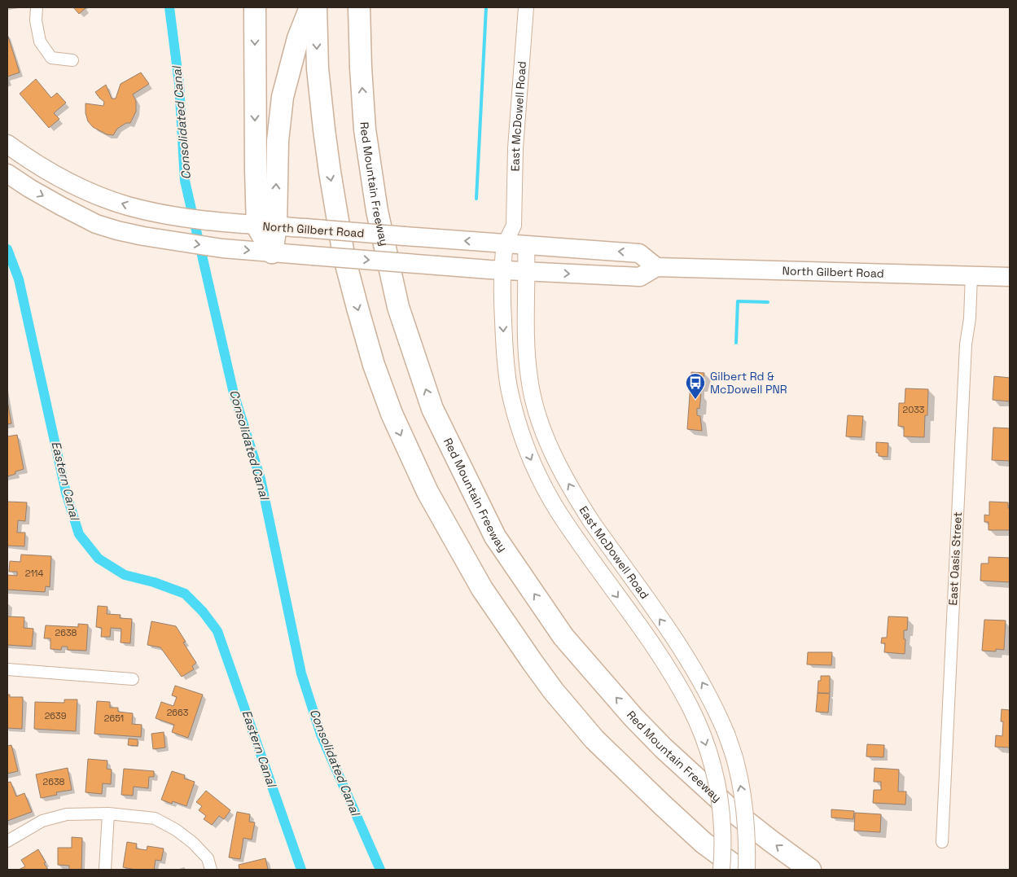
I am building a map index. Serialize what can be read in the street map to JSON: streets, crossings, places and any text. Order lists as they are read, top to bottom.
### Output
{
  "streets": {
    "highway": ["Red Mountain Freeway"],
    "main road": ["East McDowell Road", "North Gilbert Road"],
    "street": ["East Oasis Street"]
  },
  "crossings": [
    ["East McDowell Road", "North Gilbert Road"],
    ["North Gilbert Road", "East Oasis Street"]
  ],
  "water": ["Consolidated Canal", "Eastern Canal"],
  "places": {
    "bus stop": ["Gilbert Rd & McDowell PNR"]
  },
  "house_numbers": [
    "2033",
    "2114",
    "2638",
    "2663",
    "2639",
    "2651",
    "2638"
  ]
}
